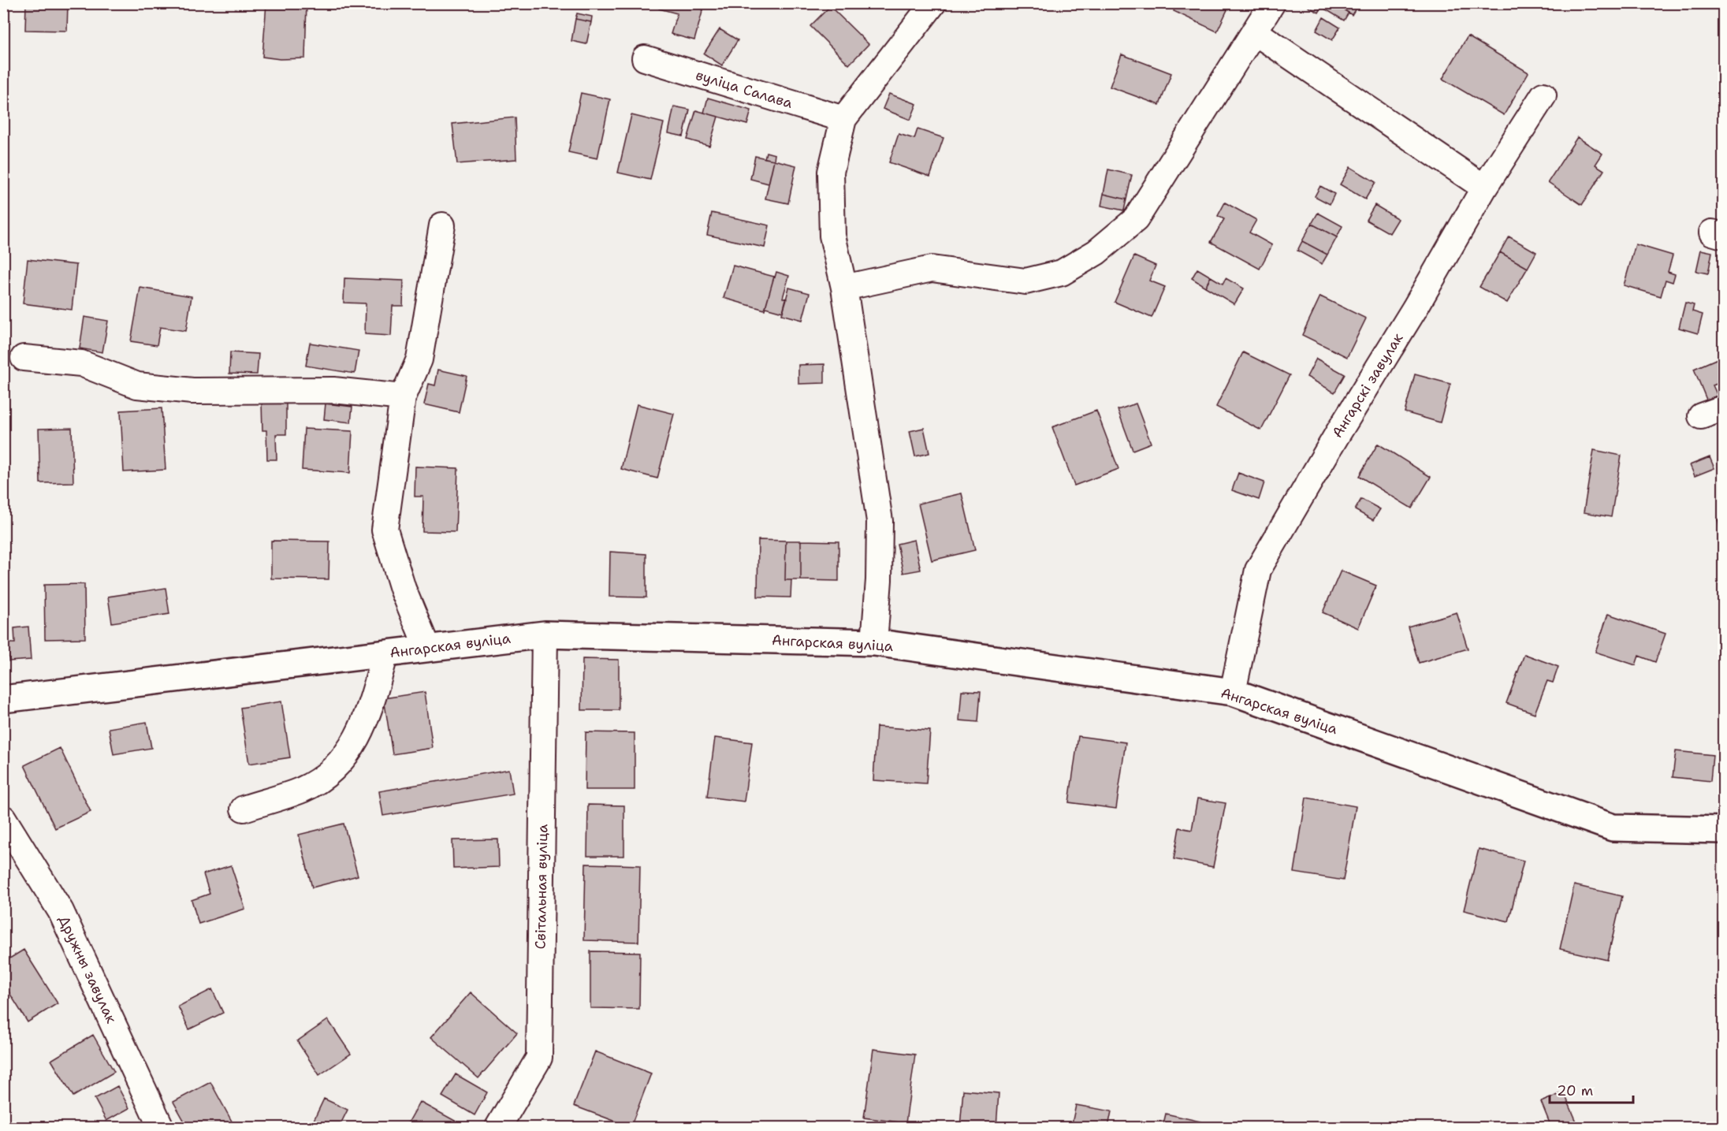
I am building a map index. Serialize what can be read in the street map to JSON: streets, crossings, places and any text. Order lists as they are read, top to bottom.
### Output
{
  "streets": {
    "street": [
      "вуліца Салава",
      "Ангарскі завулак",
      "Ангарская вуліца",
      "Світальная вуліца",
      "Дружны завулак"
    ]
  },
  "crossings": [
    ["Ангарскі завулак", "Ангарская вуліца"],
    ["Ангарская вуліца", "Світальная вуліца"]
  ],
  "scale_bar": "20 m"
}
